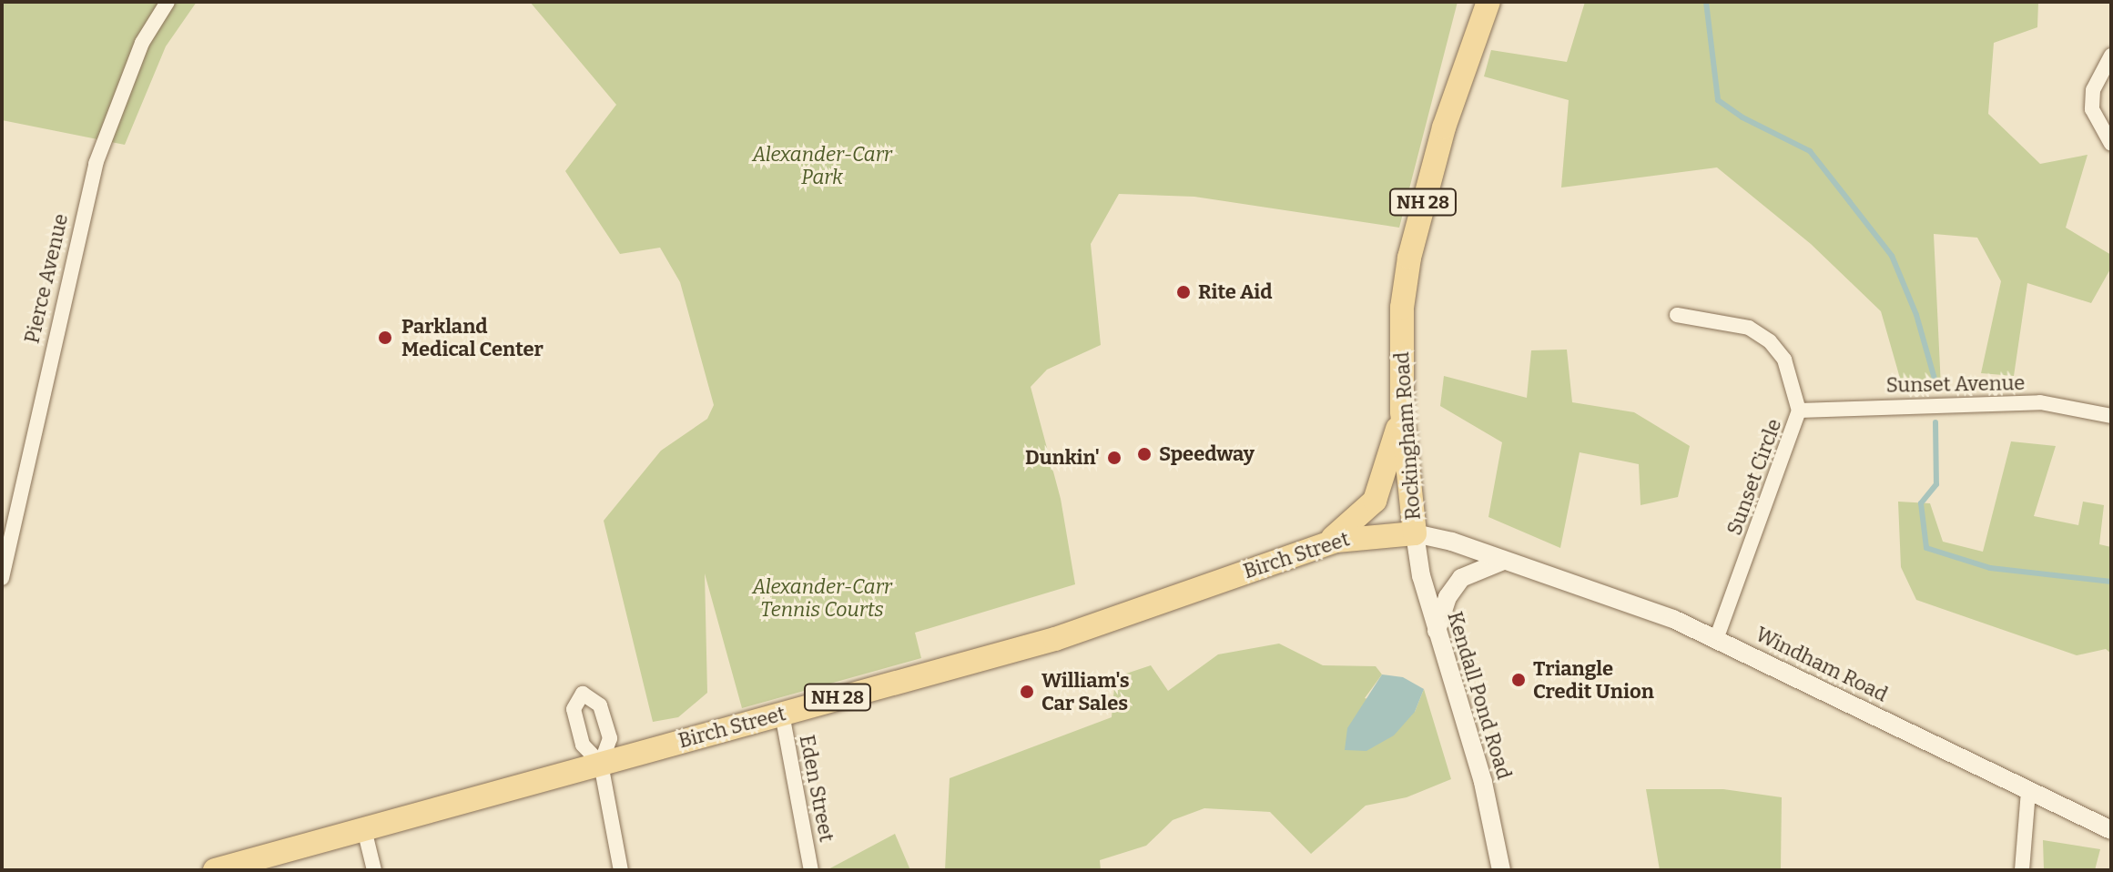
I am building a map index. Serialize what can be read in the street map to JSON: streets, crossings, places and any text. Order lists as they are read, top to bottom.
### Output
{
  "streets": {
    "main road": ["NH 28", "Rockingham Road", "Birch Street"],
    "street": [
      "Pierce Avenue",
      "Sunset Avenue",
      "Sunset Circle",
      "Windham Road",
      "Kendall Pond Road",
      "Eden Street"
    ]
  },
  "crossings": [
    ["NH 28", "Rockingham Road"],
    ["NH 28", "Birch Street"],
    ["Sunset Avenue", "Sunset Circle"],
    ["Rockingham Road", "Birch Street"],
    ["Rockingham Road", "Windham Road"],
    ["Rockingham Road", "Kendall Pond Road"],
    ["Sunset Circle", "Windham Road"],
    ["Birch Street", "Windham Road"],
    ["Birch Street", "Kendall Pond Road"],
    ["Birch Street", "Eden Street"],
    ["Windham Road", "Kendall Pond Road"]
  ],
  "parks": ["Alexander-Carr Park", "Alexander-Carr Tennis Courts"],
  "places": [
    "Rite Aid",
    "Parkland Medical Center",
    "Speedway",
    "Dunkin'",
    "Triangle Credit Union",
    "William's Car Sales"
  ]
}
